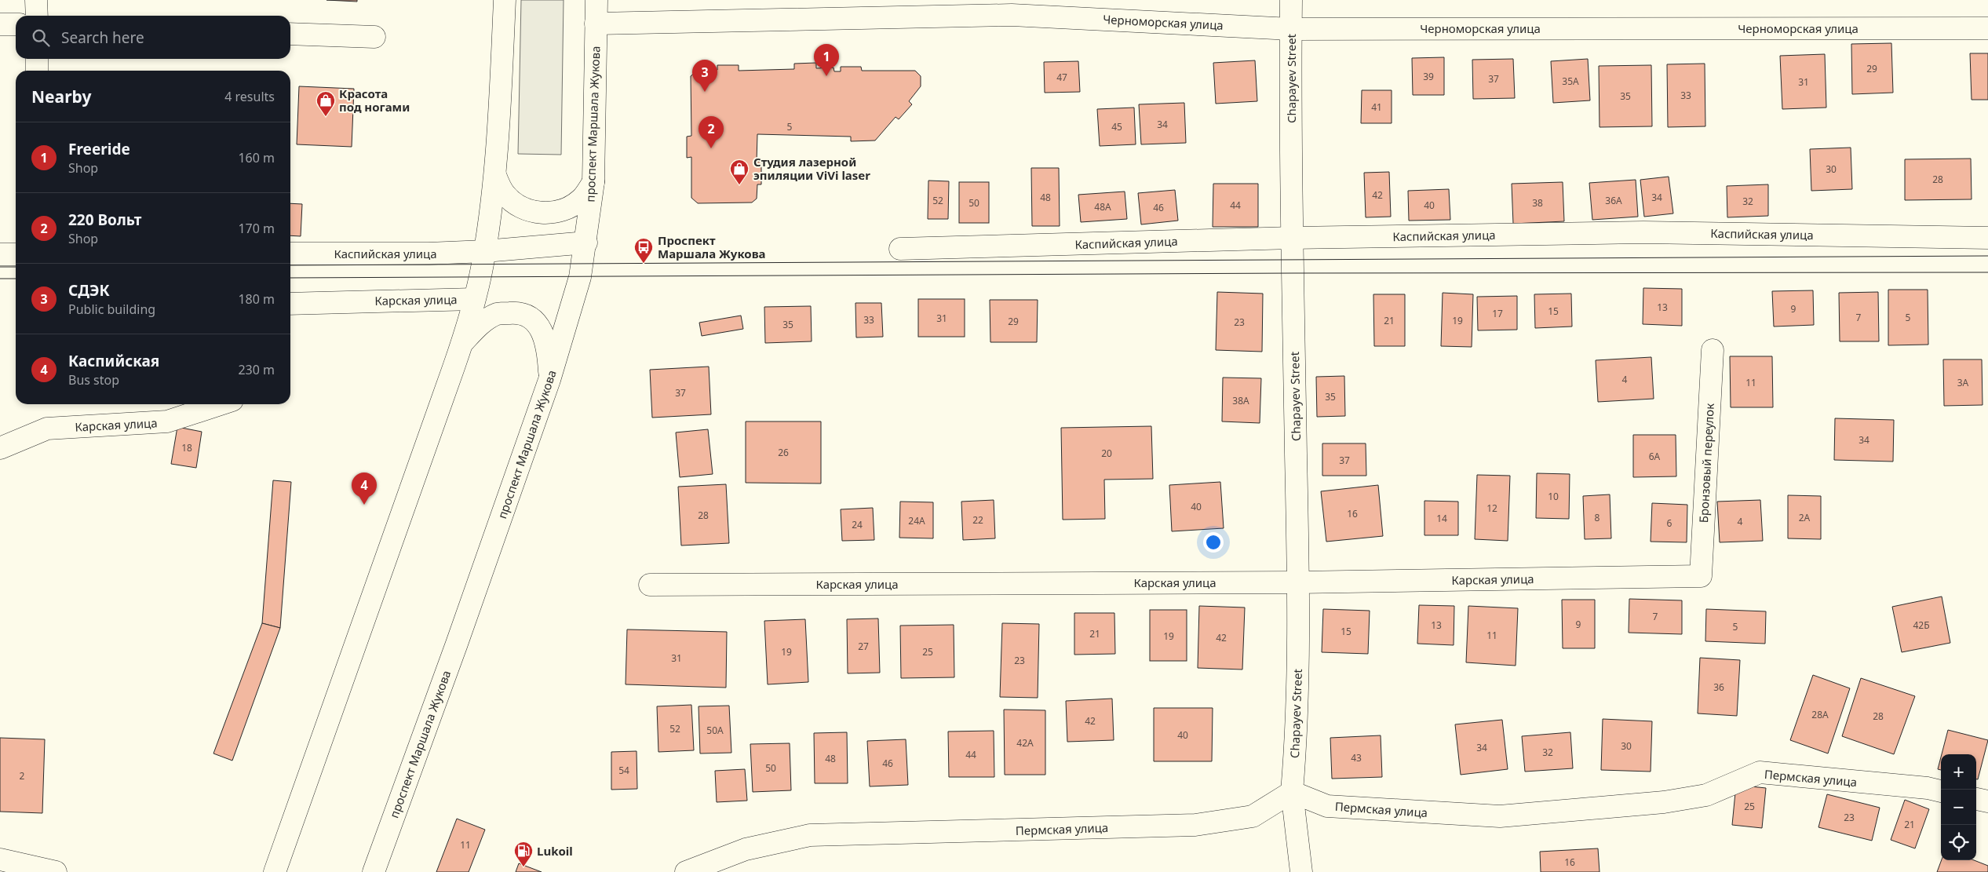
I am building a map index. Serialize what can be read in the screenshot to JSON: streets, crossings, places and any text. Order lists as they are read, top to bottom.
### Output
{
  "streets": {
    "main road": [
      "Черноморская улица",
      "Chapayev Street",
      "проспект Маршала Жукова",
      "Каспийская улица",
      "Карская улица",
      "Бронзовый переулок",
      "Пермская улица"
    ]
  },
  "crossings": [
    ["Черноморская улица", "Chapayev Street"],
    ["Черноморская улица", "проспект Маршала Жукова"],
    ["Chapayev Street", "Каспийская улица"],
    ["Chapayev Street", "Карская улица"],
    ["Chapayev Street", "Пермская улица"],
    ["проспект Маршала Жукова", "Каспийская улица"],
    ["Карская улица", "Бронзовый переулок"]
  ],
  "places": {
    "shop": ["Красота под ногами", "Студия лазерной эпиляции ViVi laser"],
    "bus stop": ["Проспект Маршала Жукова"],
    "fuel station": ["Lukoil"]
  },
  "house_numbers": [
    "29",
    "39",
    "47",
    "37",
    "35А",
    "31",
    "33",
    "35",
    "41",
    "34",
    "5",
    "45",
    "30",
    "28",
    "42",
    "48",
    "34",
    "52",
    "36А",
    "32",
    "50",
    "38",
    "44",
    "40",
    "48А",
    "46",
    "13",
    "9",
    "15",
    "17",
    "7",
    "5",
    "31",
    "33",
    "21",
    "19",
    "29",
    "23",
    "35",
    "4",
    "11",
    "3А",
    "37",
    "35",
    "38А",
    "34",
    "18",
    "26",
    "20",
    "6А",
    "37",
    "10",
    "40",
    "12",
    "16",
    "28",
    "8",
    "2А",
    "14",
    "22",
    "24А",
    "4",
    "6",
    "24",
    "7",
    "9",
    "13",
    "42Б",
    "5",
    "15",
    "21",
    "11",
    "19",
    "42",
    "27",
    "19",
    "25",
    "31",
    "23",
    "36",
    "28А",
    "28",
    "42",
    "52",
    "50А",
    "40",
    "42А",
    "30",
    "34",
    "32",
    "44",
    "43",
    "48",
    "46",
    "50",
    "54",
    "2",
    "25",
    "23",
    "21",
    "11",
    "16"
  ],
  "page": {
    "search": "Search here",
    "pins": [
      "1",
      "3",
      "2",
      "4"
    ],
    "heading": ["Nearby", "4 results"],
    "list": [
      {
        "mark": "1",
        "name": "Freeride",
        "note": "Shop",
        "value": "160 m"
      },
      {
        "mark": "2",
        "name": "220 Вольт",
        "note": "Shop",
        "value": "170 m"
      },
      {
        "mark": "3",
        "name": "СДЭК",
        "note": "Public building",
        "value": "180 m"
      },
      {
        "mark": "4",
        "name": "Каспийская",
        "note": "Bus stop",
        "value": "230 m"
      }
    ],
    "map_buttons": ["+", "−"]
  }
}
